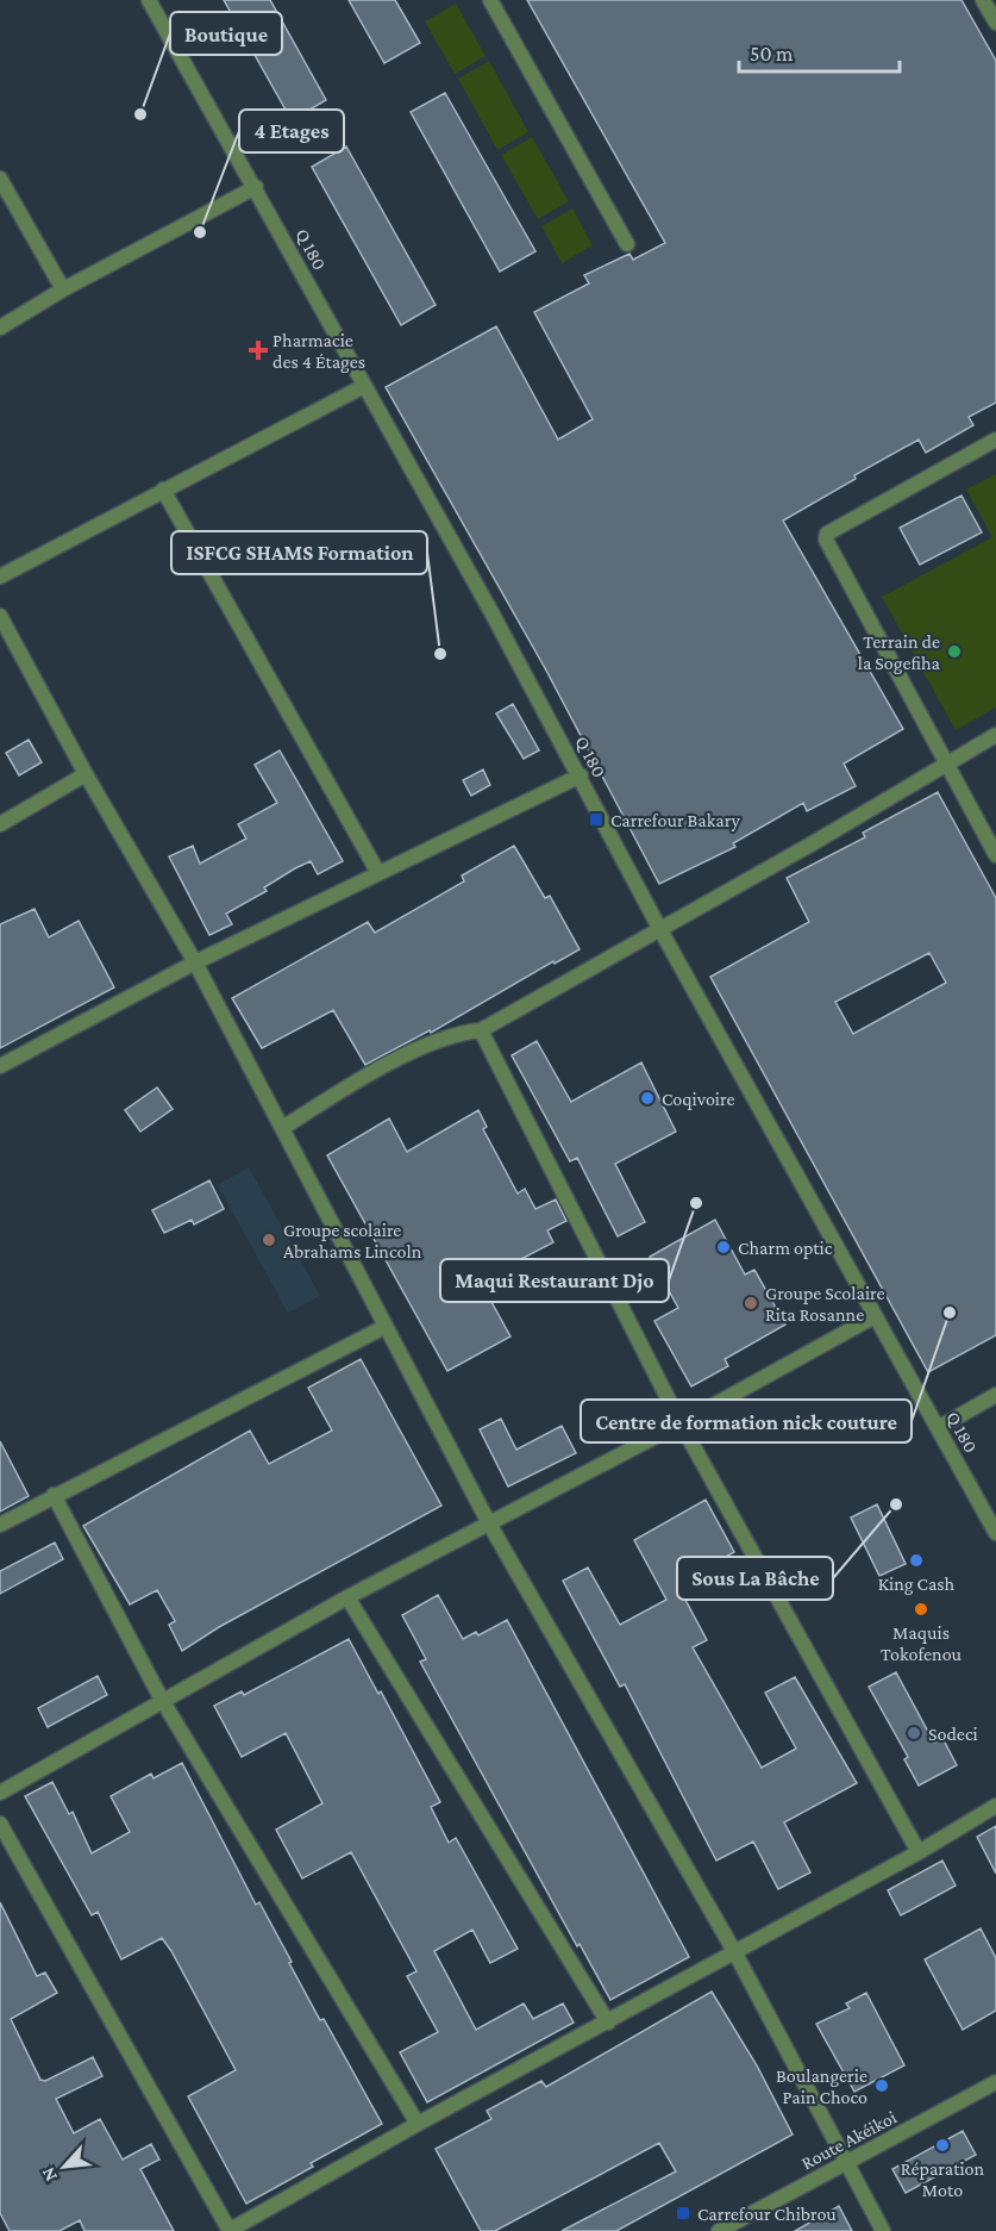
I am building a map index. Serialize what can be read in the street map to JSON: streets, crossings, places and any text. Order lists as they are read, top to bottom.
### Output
{
  "streets": {
    "street": ["Q 180", "Route Akéikoi"]
  },
  "places": {
    "other": [
      "Boutique",
      "4 Etages",
      "Terrain de la Sogefiha",
      "ISFCG SHAMS Formation",
      "Coqivoire",
      "Maqui Restaurant Djo",
      "Groupe scolaire Abrahams Lincoln",
      "Charm optic",
      "Groupe Scolaire Rita Rosanne",
      "Centre de formation nick couture",
      "Sous La Bâche",
      "King Cash",
      "Maquis Tokofenou",
      "Sodeci",
      "Boulangerie Pain Choco",
      "Réparation Moto"
    ],
    "health": ["Pharmacie des 4 Étages"],
    "transit": ["Carrefour Bakary", "Carrefour Chibrou"]
  },
  "scale_bar": "50 m",
  "north": "bottom left"
}
